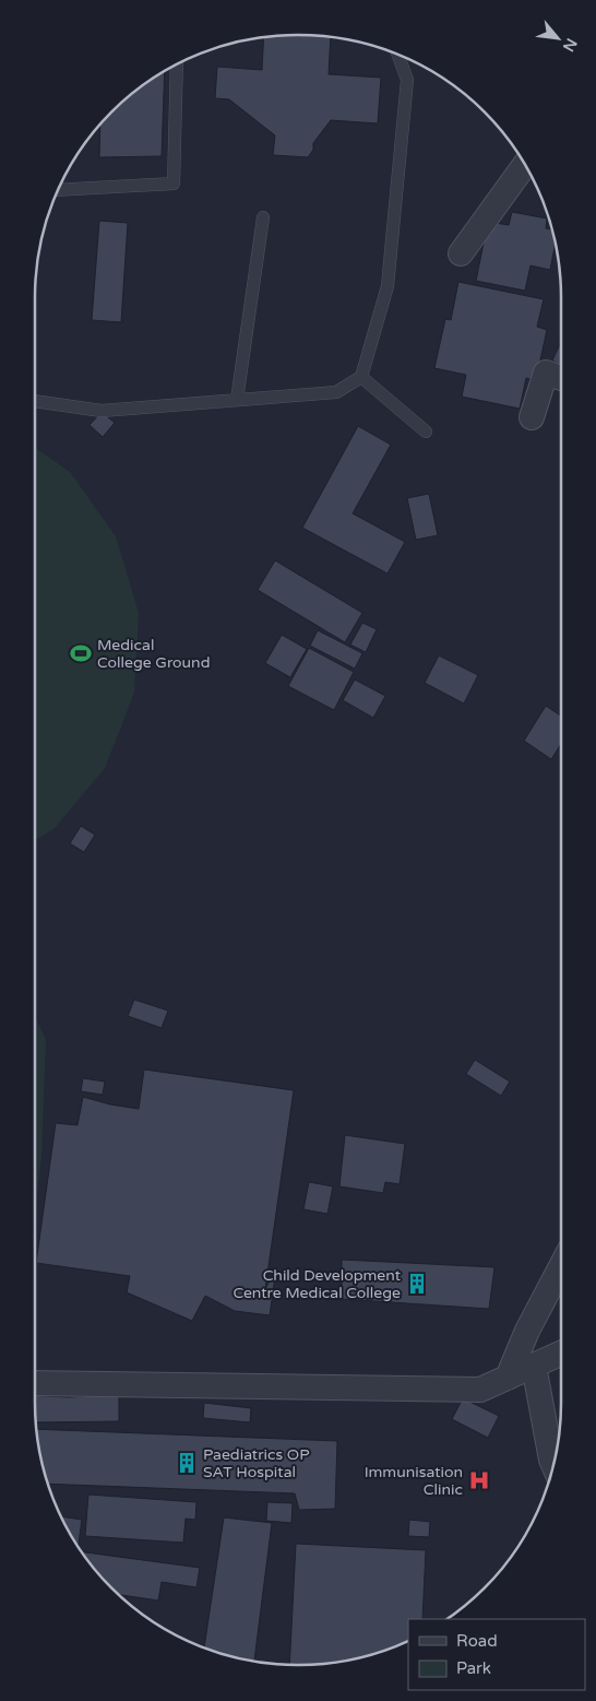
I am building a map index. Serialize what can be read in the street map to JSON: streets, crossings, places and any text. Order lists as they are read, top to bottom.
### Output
{
  "places": {
    "sports": ["Medical College Ground"],
    "building": ["Child Development Centre Medical College", "Paediatrics OP SAT Hospital"],
    "hospital": ["Immunisation Clinic"]
  },
  "legend": ["Road", "Park"],
  "north": "bottom right"
}
